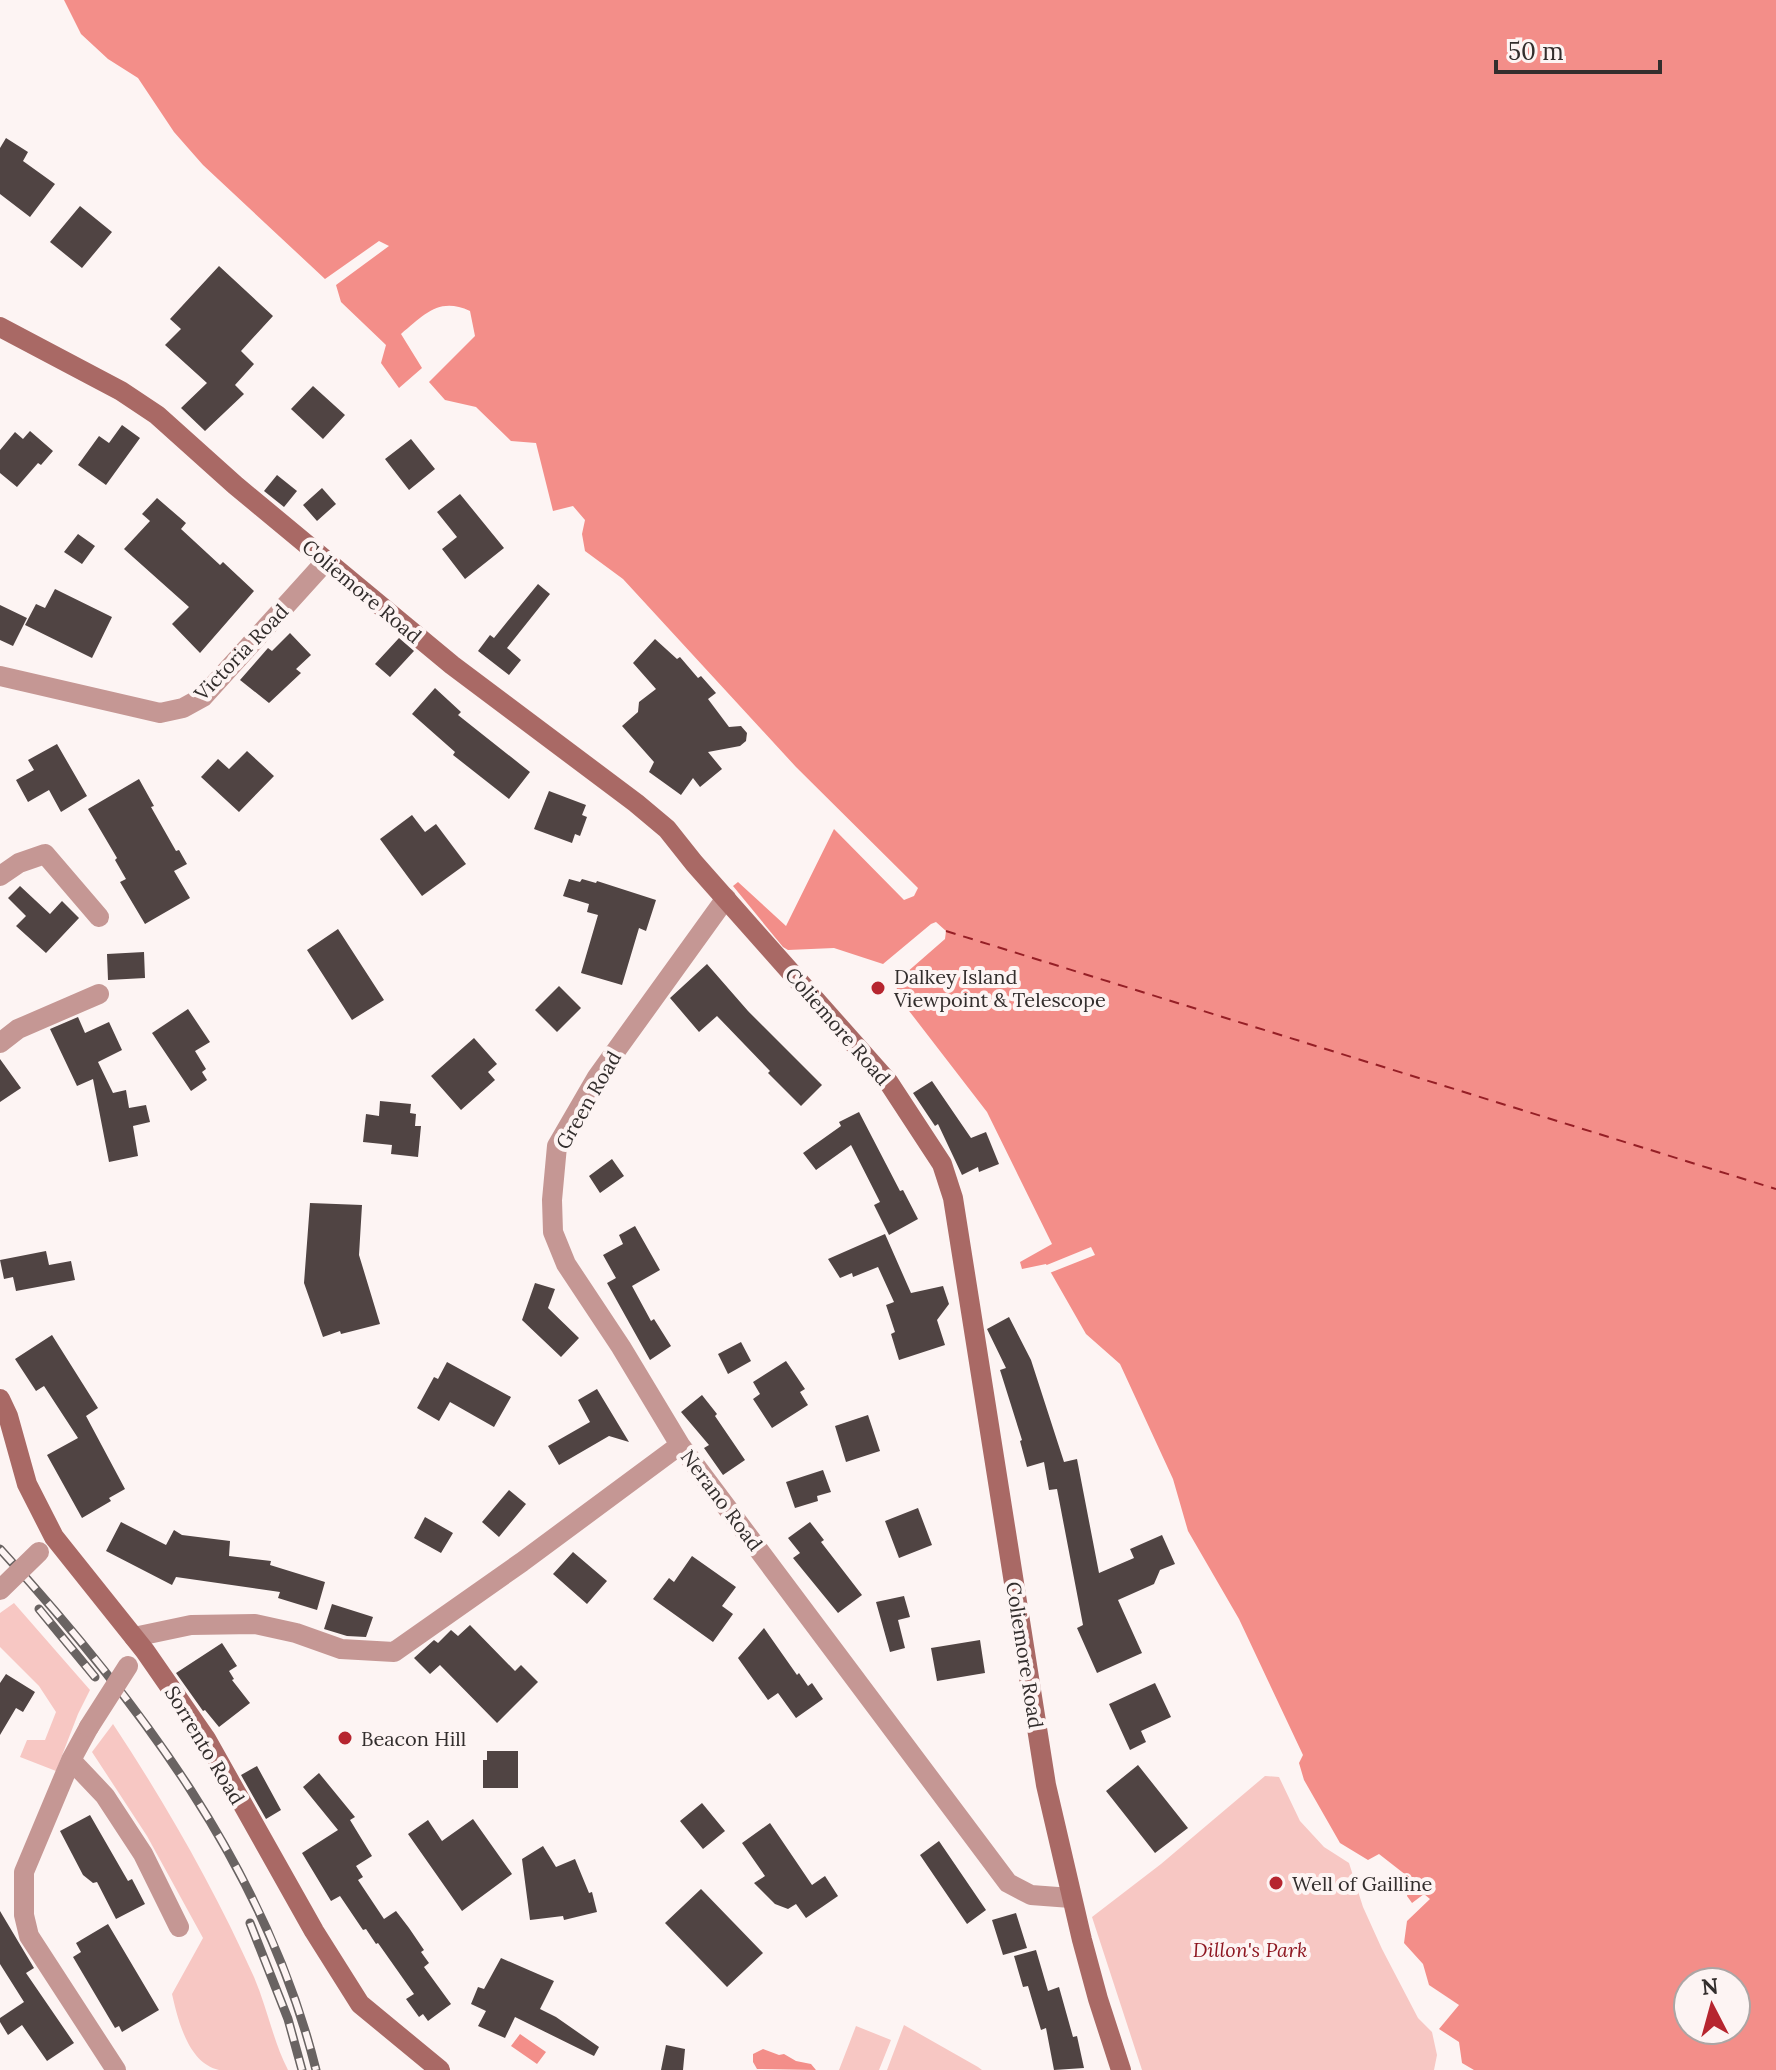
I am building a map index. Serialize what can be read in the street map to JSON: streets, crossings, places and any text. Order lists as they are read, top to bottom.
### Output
{
  "streets": {
    "street": [
      "Coliemore Road",
      "Victoria Road",
      "Green Road",
      "Nerano Road",
      "Sorrento Road"
    ]
  },
  "crossings": [
    ["Coliemore Road", "Victoria Road"],
    ["Coliemore Road", "Green Road"],
    ["Coliemore Road", "Nerano Road"],
    ["Green Road", "Nerano Road"],
    ["Nerano Road", "Sorrento Road"]
  ],
  "parks": ["Dillon's Park"],
  "places": ["Dalkey Island Viewpoint & Telescope", "Beacon Hill", "Well of Gailline"],
  "scale_bar": "50 m",
  "north": "top"
}
